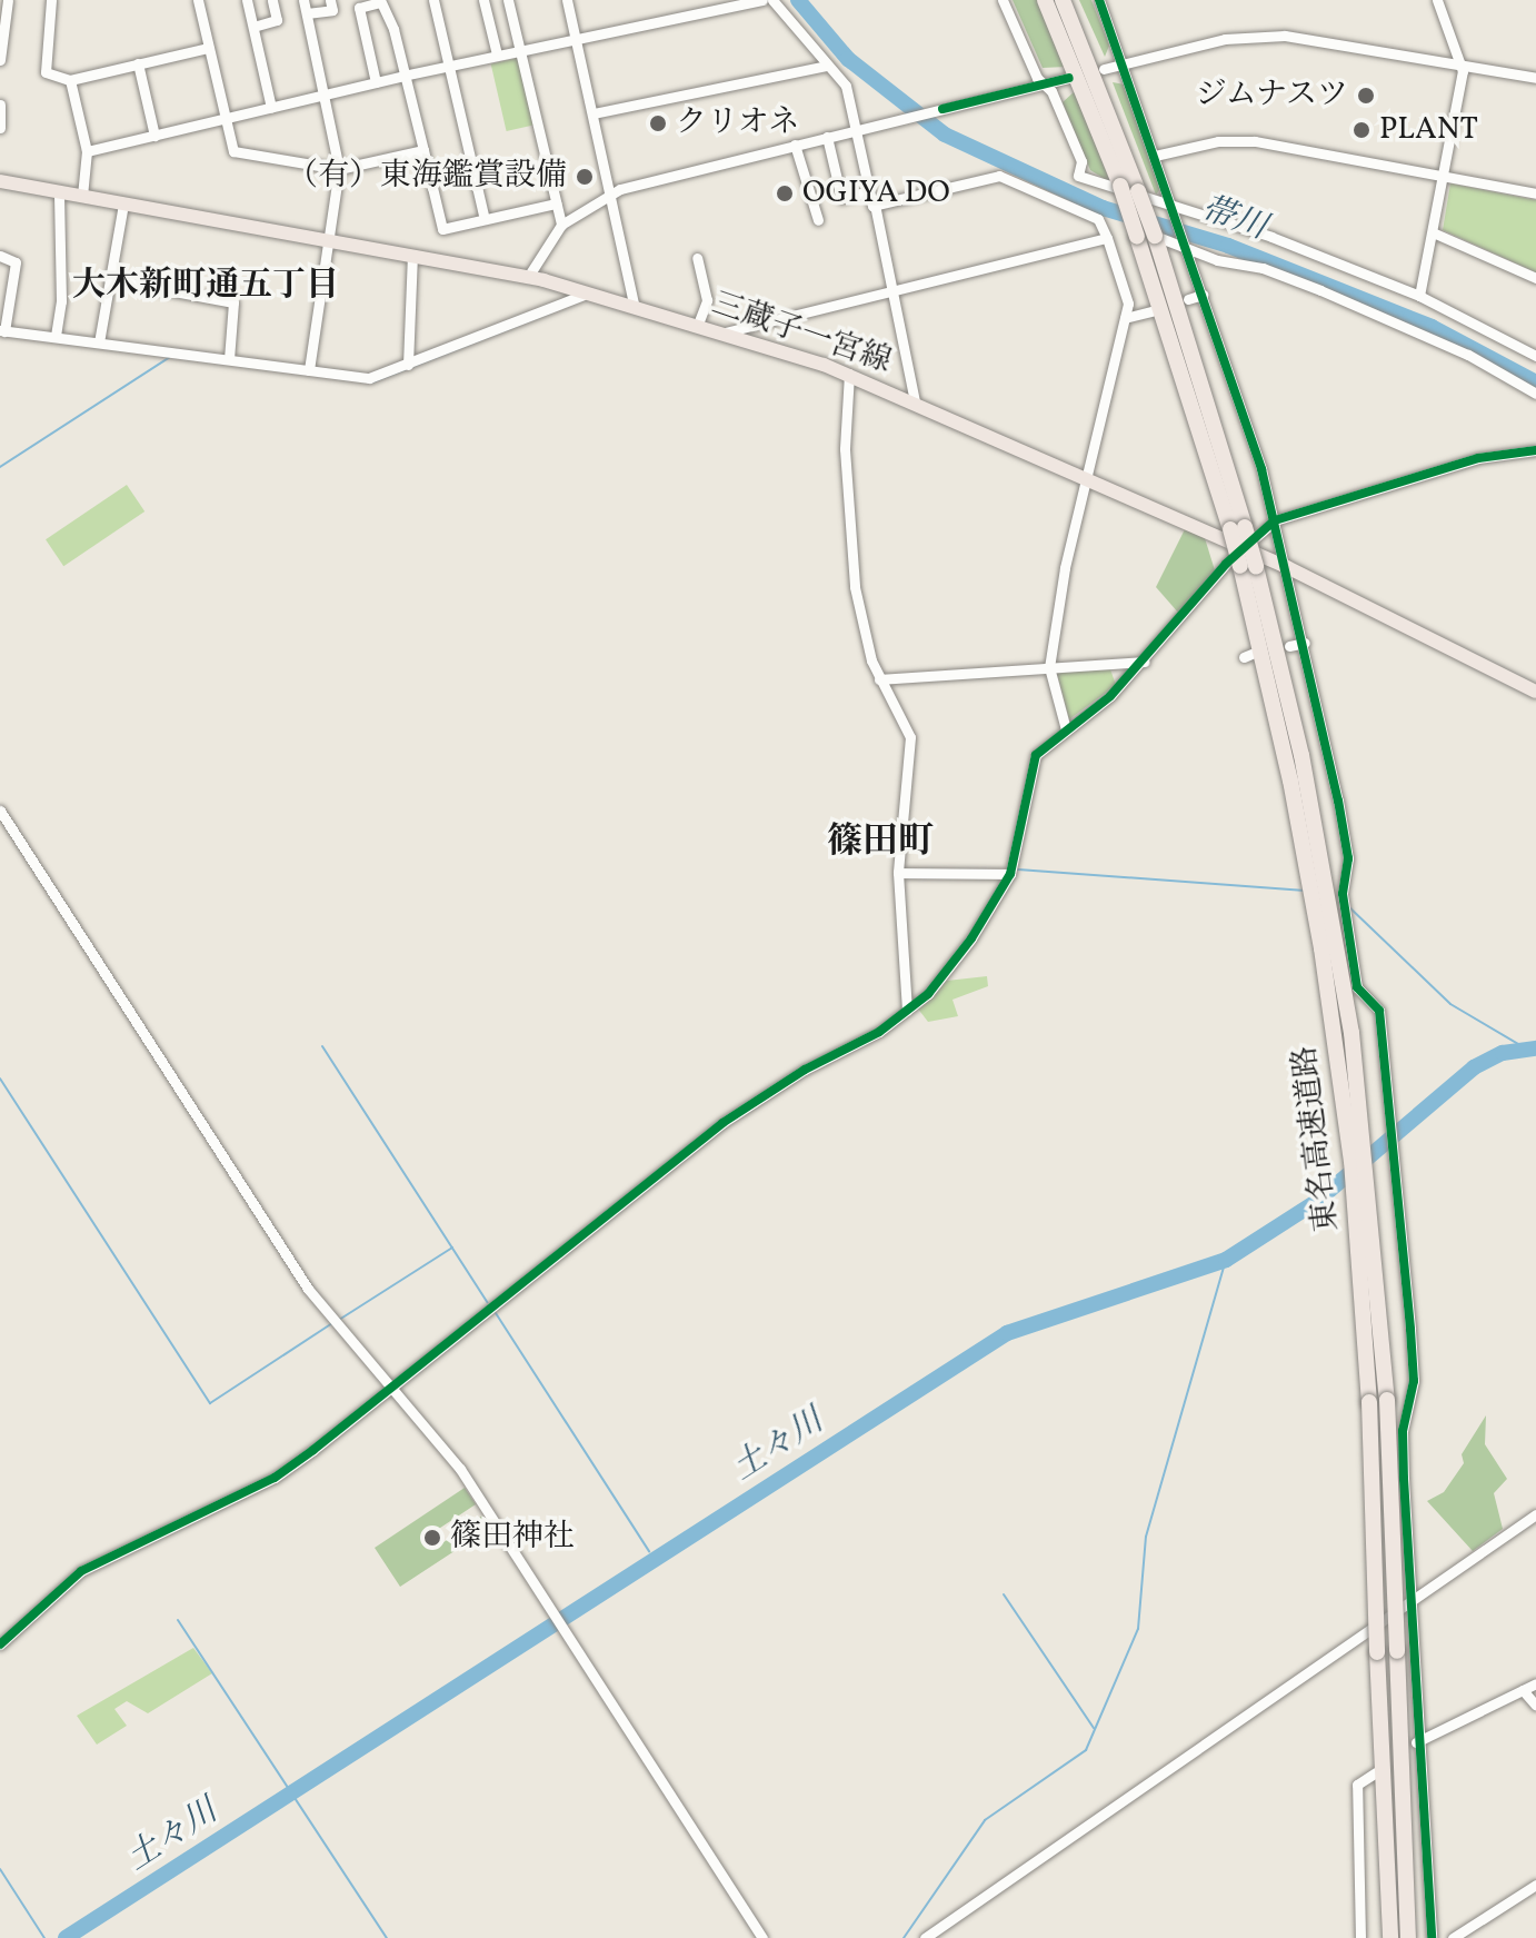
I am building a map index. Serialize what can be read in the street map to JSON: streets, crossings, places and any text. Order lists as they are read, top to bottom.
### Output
{
  "streets": {
    "highway": ["東名高速道路"],
    "main road": ["三蔵子一宮線"]
  },
  "crossings": [
    ["三蔵子一宮線", "東名高速道路"]
  ],
  "districts": ["大木新町通五丁目", "篠田町"],
  "water": ["帯川", "土々川"],
  "places": [
    "ジムナスツ",
    "クリオネ",
    "PLANT",
    "（有）東海鑑賞設備",
    "OGIYA DO",
    "篠田神社"
  ]
}
